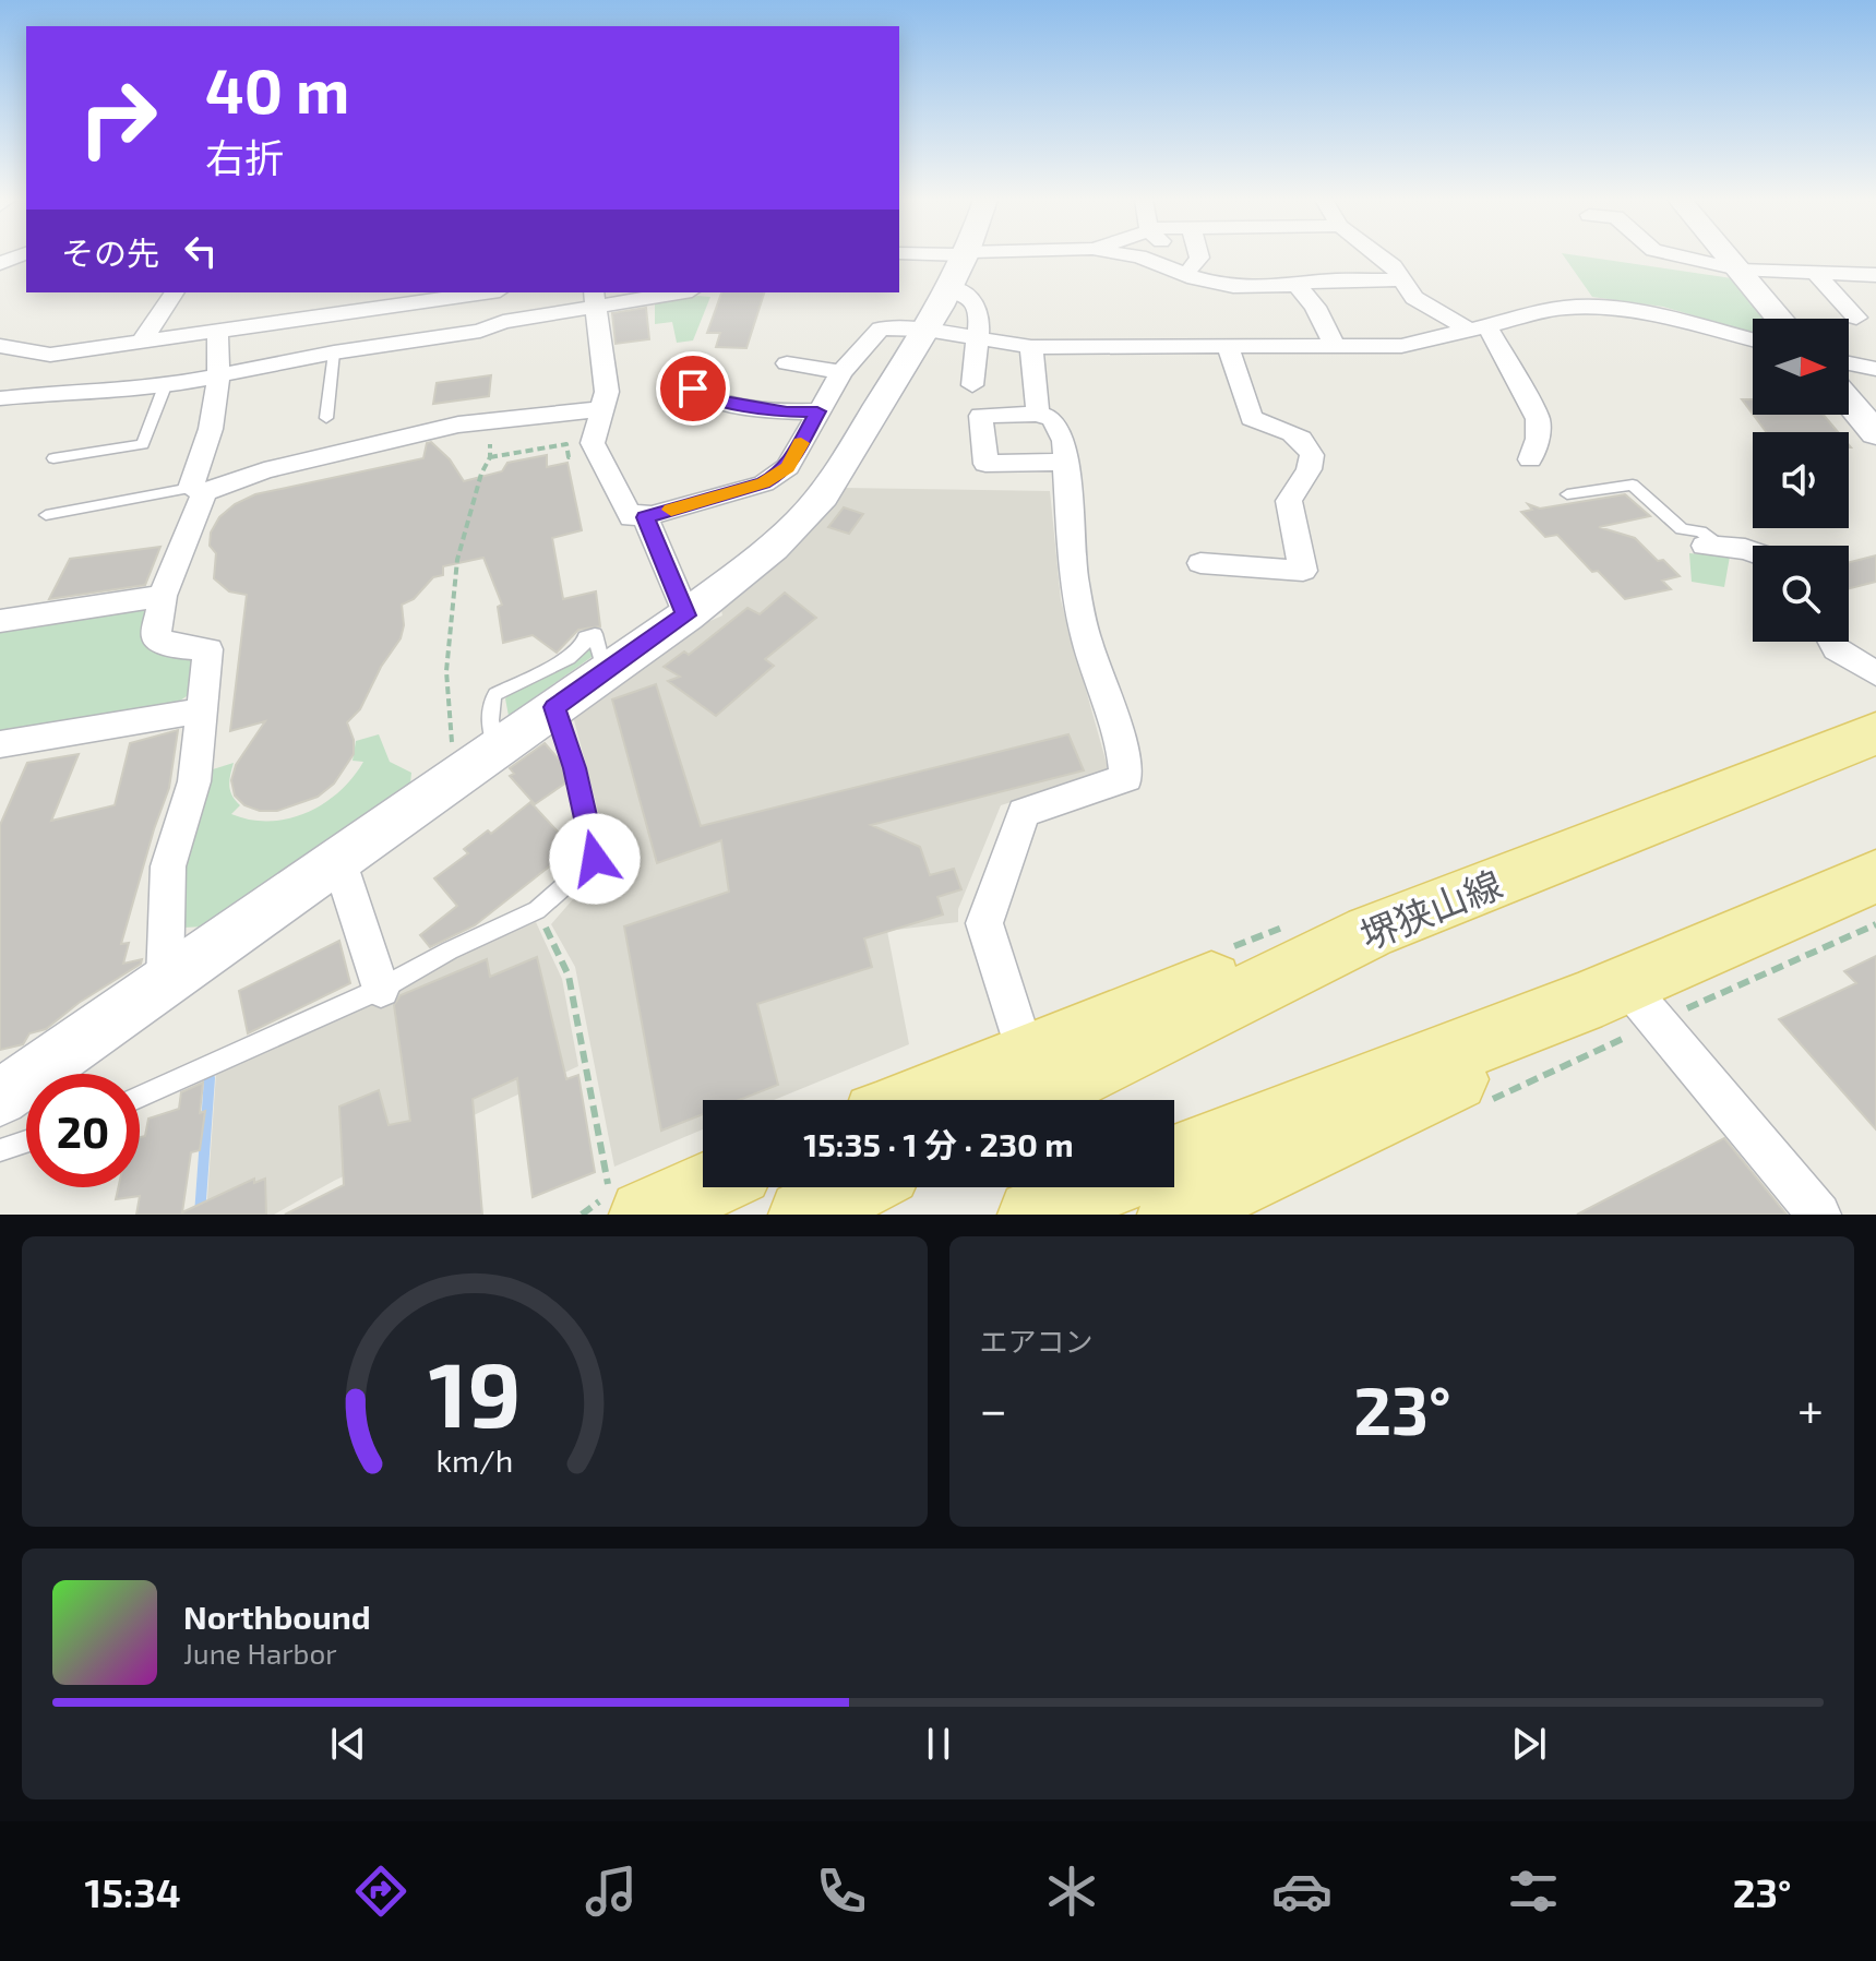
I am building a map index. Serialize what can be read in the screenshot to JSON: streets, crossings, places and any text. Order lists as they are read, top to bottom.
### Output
{
  "streets": {
    "main road": ["堺狭山線"]
  },
  "north": "right",
  "page": {
    "turn": ["40 m", "右折"],
    "then": "その先",
    "limit": "20",
    "trip": "15:35 · 1 分 · 230 m",
    "tile": "エアコン",
    "heat": ["−", "23°", "+"],
    "song": ["Northbound", "June Harbor"],
    "tabs": ["15:34", "23°"],
    "gauge": ["19", "km/h"]
  }
}
